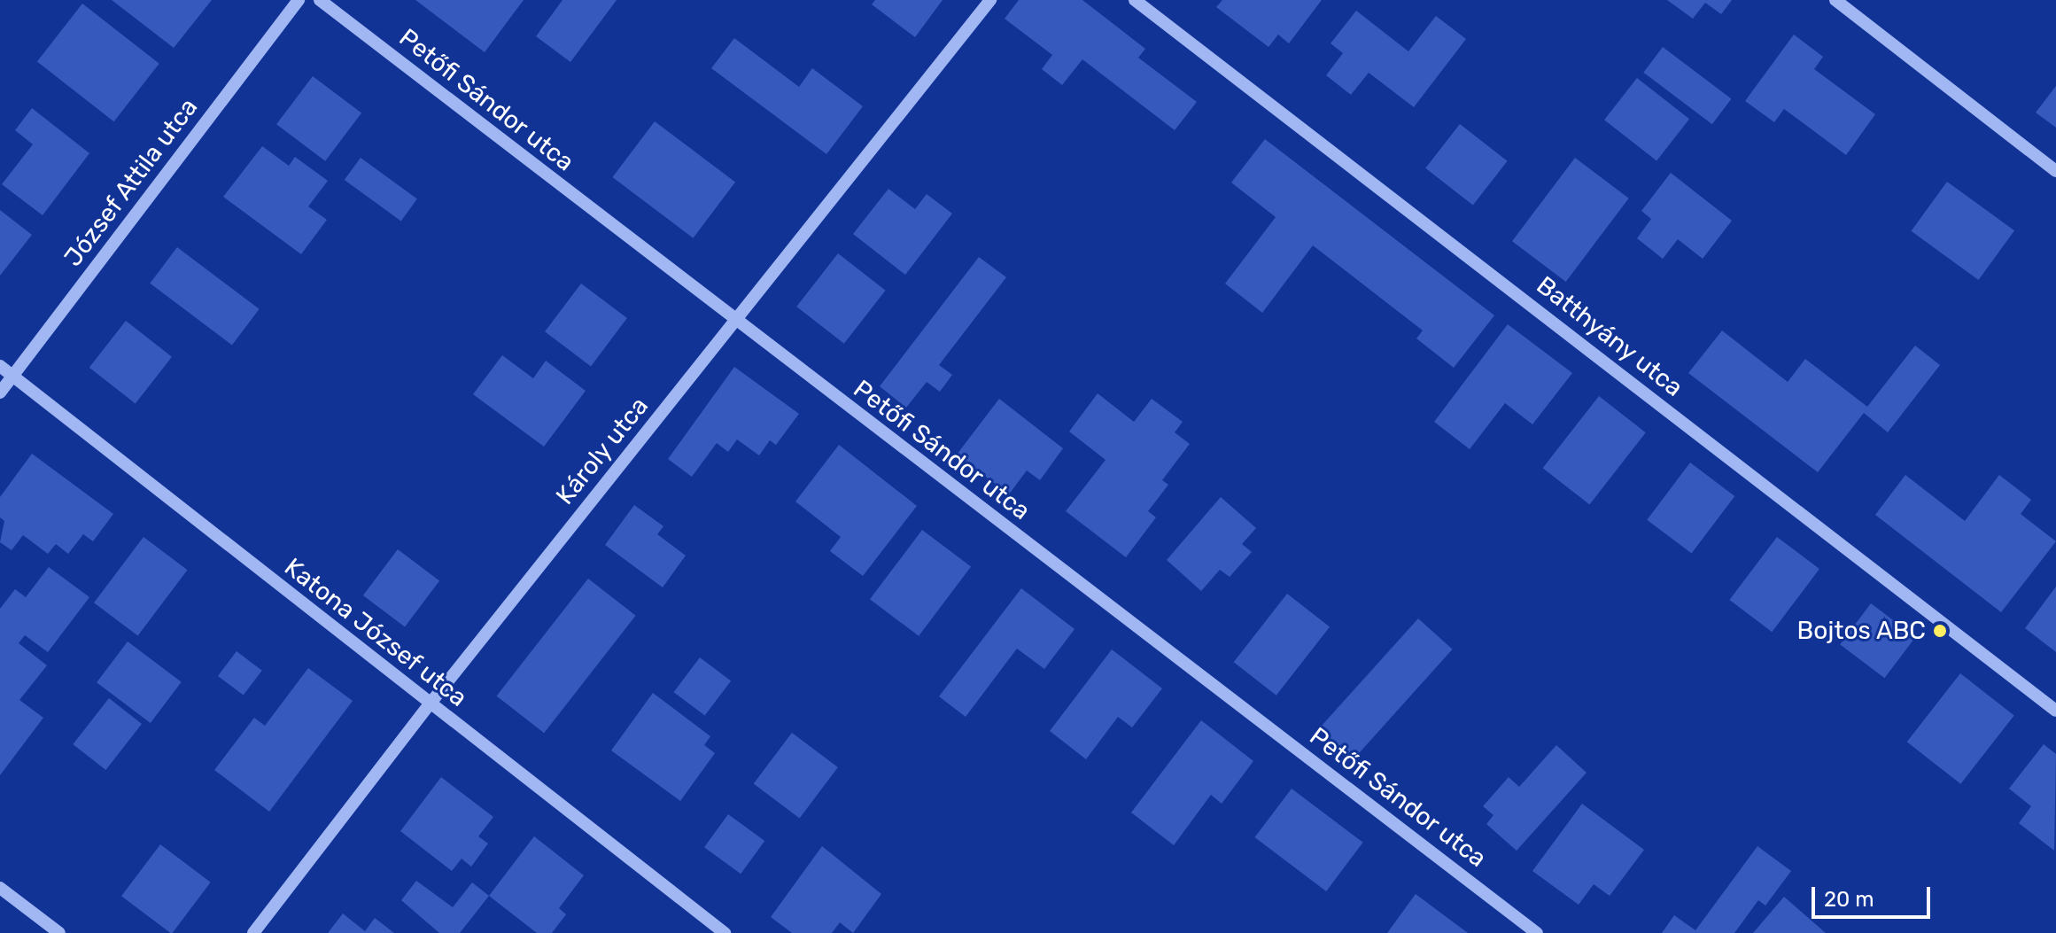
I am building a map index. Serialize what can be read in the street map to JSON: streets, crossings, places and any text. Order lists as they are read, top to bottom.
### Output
{
  "streets": {
    "street": [
      "Petőfi Sándor utca",
      "József Attila utca",
      "Batthyány utca",
      "Károly utca",
      "Katona József utca"
    ]
  },
  "crossings": [
    ["Petőfi Sándor utca", "Károly utca"],
    ["József Attila utca", "Katona József utca"],
    ["Károly utca", "Katona József utca"]
  ],
  "places": ["Bojtos ABC"],
  "scale_bar": "20 m"
}
